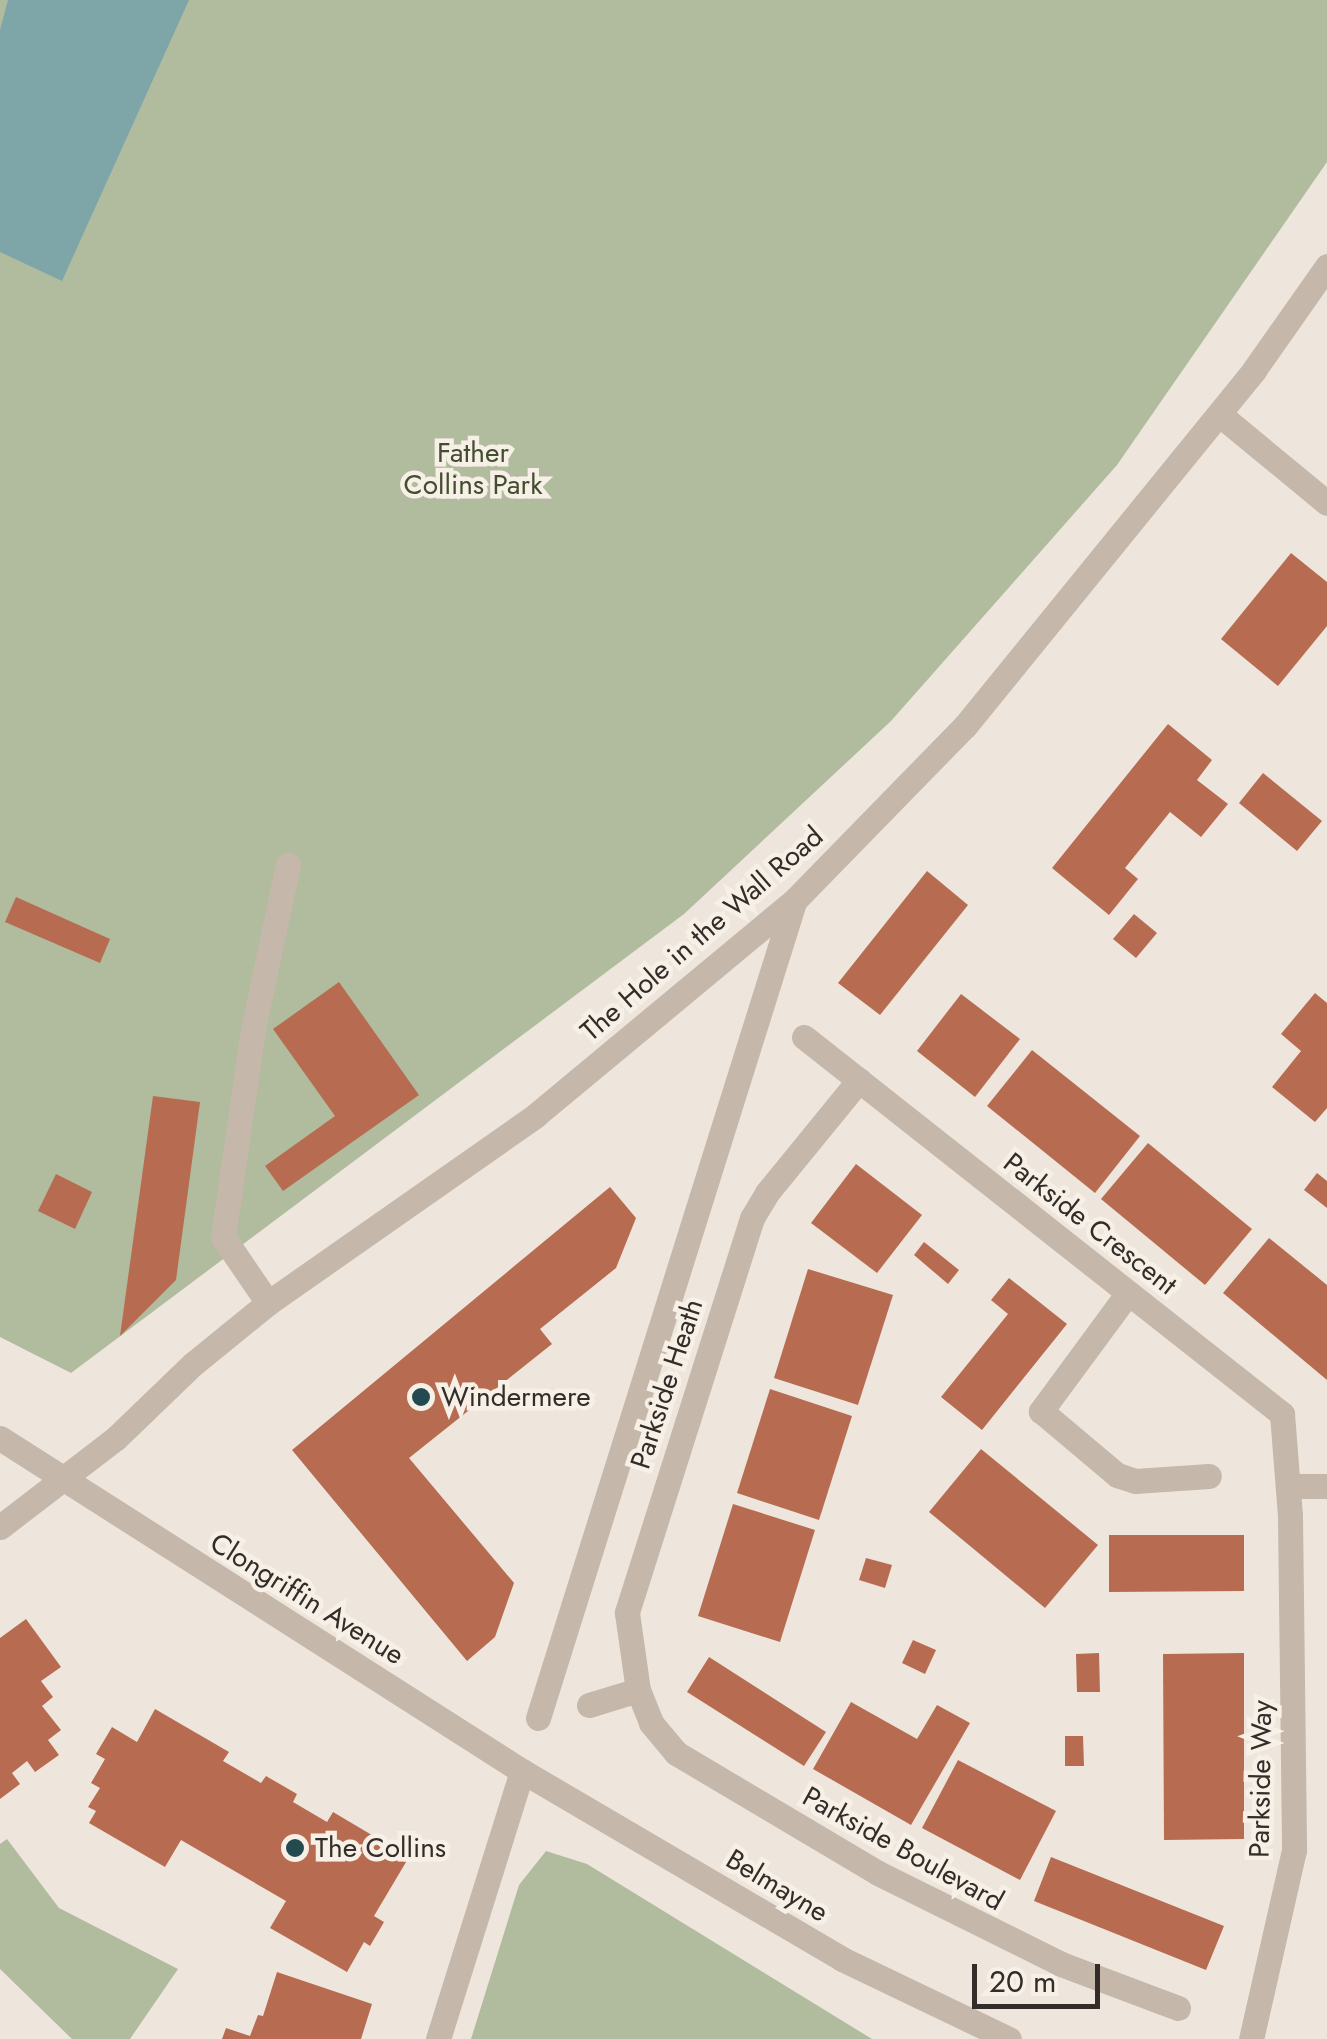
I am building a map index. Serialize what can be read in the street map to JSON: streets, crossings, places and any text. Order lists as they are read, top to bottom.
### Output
{
  "streets": {
    "street": [
      "The Hole in the Wall Road",
      "Parkside Crescent",
      "Parkside Heath",
      "Clongriffin Avenue",
      "Parkside Way",
      "Parkside Boulevard",
      "Belmayne"
    ]
  },
  "crossings": [
    ["The Hole in the Wall Road", "Clongriffin Avenue"],
    ["Parkside Crescent", "Parkside Heath"],
    ["Parkside Crescent", "Parkside Way"],
    ["Parkside Heath", "Parkside Boulevard"],
    ["Clongriffin Avenue", "Belmayne"]
  ],
  "parks": ["Father Collins Park"],
  "places": ["Windermere", "The Collins"],
  "scale_bar": "20 m"
}
